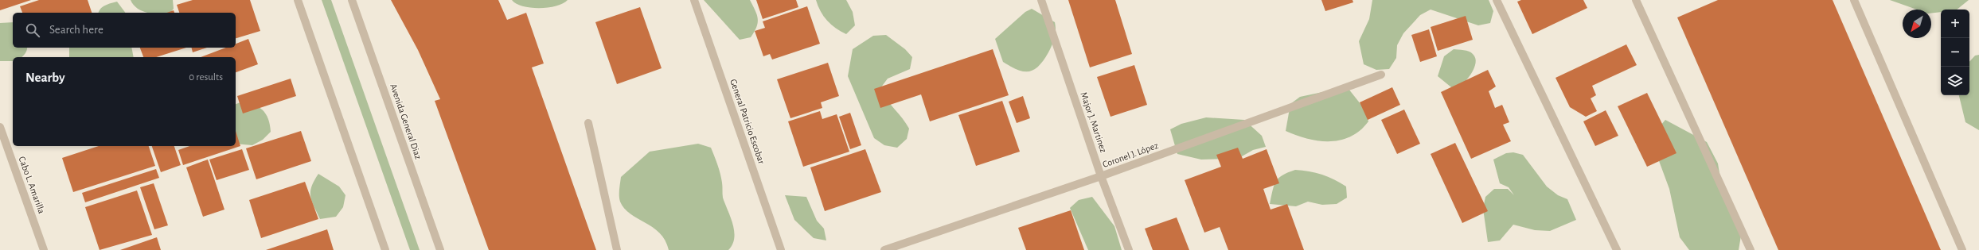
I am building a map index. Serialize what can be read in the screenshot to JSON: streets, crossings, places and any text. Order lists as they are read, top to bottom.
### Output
{
  "streets": {
    "street": [
      "Avenida General Diaz",
      "General Patricio Escobar",
      "Major J. Martinez",
      "Coronel J. López",
      "Cabo L. Amarilla"
    ]
  },
  "crossings": [
    ["Major J. Martinez", "Coronel J. López"]
  ],
  "north": "bottom left",
  "page": {
    "map_buttons": ["+", "−"],
    "search": "Search here",
    "heading": ["Nearby", "0 results"]
  }
}
